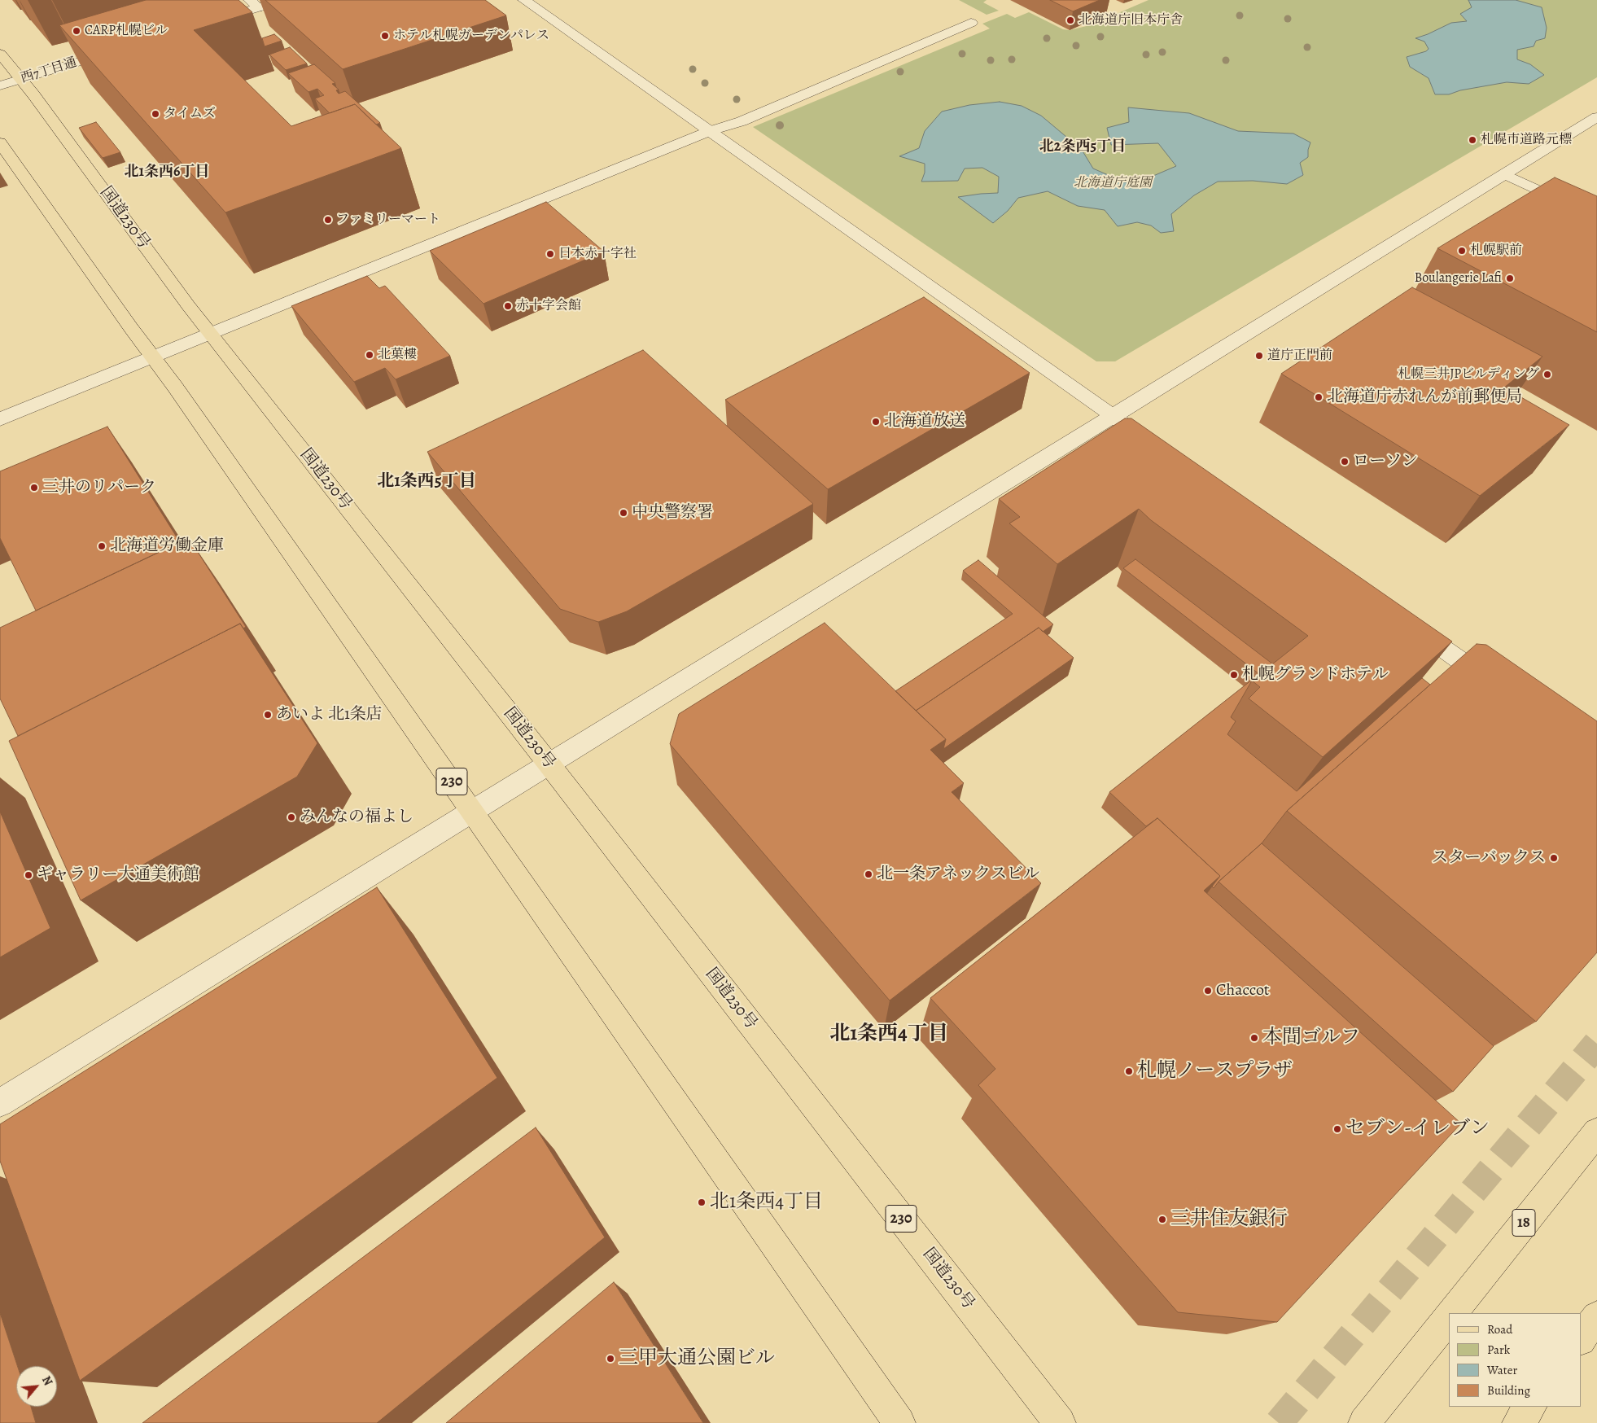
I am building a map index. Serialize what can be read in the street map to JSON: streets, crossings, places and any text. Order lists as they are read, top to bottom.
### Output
{
  "streets": {
    "main road": ["国道230号", "230", "18"],
    "street": ["西7丁目通"]
  },
  "crossings": [
    ["西7丁目通", "国道230号"]
  ],
  "districts": [
    "北2条西5丁目",
    "北1条西6丁目",
    "北1条西5丁目",
    "北1条西4丁目"
  ],
  "parks": ["北海道庁庭園"],
  "places": [
    "北海道庁旧本庁舎",
    "CARP札幌ビル",
    "ホテル札幌ガーデンパレス",
    "タイムズ",
    "札幌市道路元標",
    "ファミリーマート",
    "札幌駅前",
    "日本赤十字社",
    "Boulangerie Lafi",
    "赤十字会館",
    "北菓樓",
    "道庁正門前",
    "札幌三井JPビルディング",
    "北海道庁赤れんが前郵便局",
    "北海道放送",
    "ローソン",
    "三井のリパーク",
    "中央警察署",
    "北海道労働金庫",
    "札幌グランドホテル",
    "あいよ 北1条店",
    "みんなの福よし",
    "スターバックス",
    "北一条アネックスビル",
    "ギャラリー大通美術館",
    "Chaccot",
    "本間ゴルフ",
    "札幌ノースプラザ",
    "セブン-イレブン",
    "北1条西4丁目",
    "三井住友銀行",
    "三甲大通公園ビル"
  ],
  "legend": [
    "Road",
    "Park",
    "Water",
    "Building"
  ],
  "north": "top right"
}
